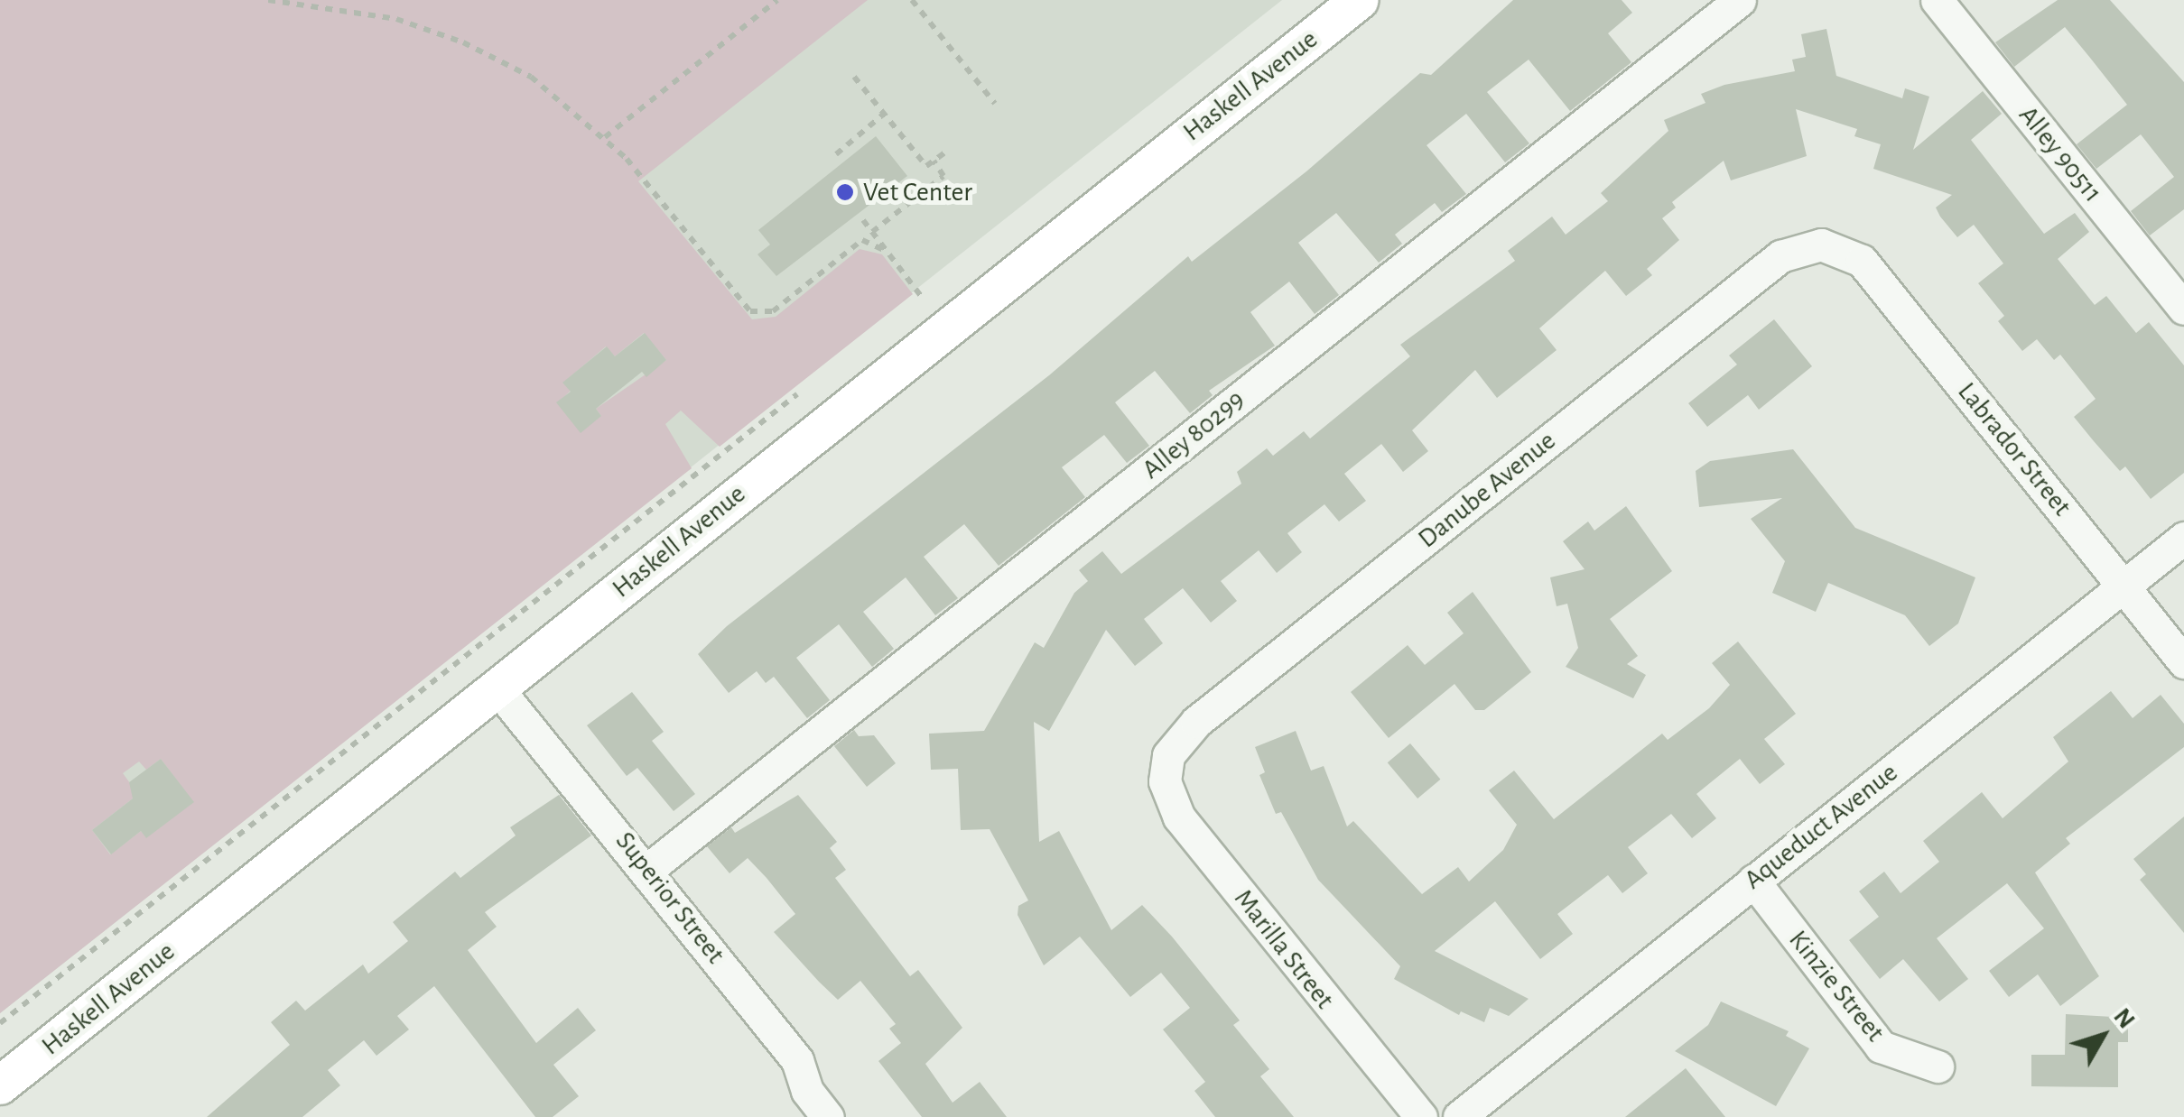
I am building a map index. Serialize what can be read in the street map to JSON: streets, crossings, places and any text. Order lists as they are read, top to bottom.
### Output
{
  "streets": {
    "main road": ["Haskell Avenue"],
    "street": [
      "Alley 90511",
      "Alley 80299",
      "Labrador Street",
      "Danube Avenue",
      "Aqueduct Avenue",
      "Superior Street",
      "Marilla Street",
      "Kinzie Street"
    ]
  },
  "crossings": [
    ["Haskell Avenue", "Superior Street"],
    ["Alley 80299", "Superior Street"],
    ["Labrador Street", "Danube Avenue"],
    ["Labrador Street", "Aqueduct Avenue"],
    ["Danube Avenue", "Marilla Street"],
    ["Aqueduct Avenue", "Kinzie Street"]
  ],
  "places": ["Vet Center"],
  "north": "top right"
}
